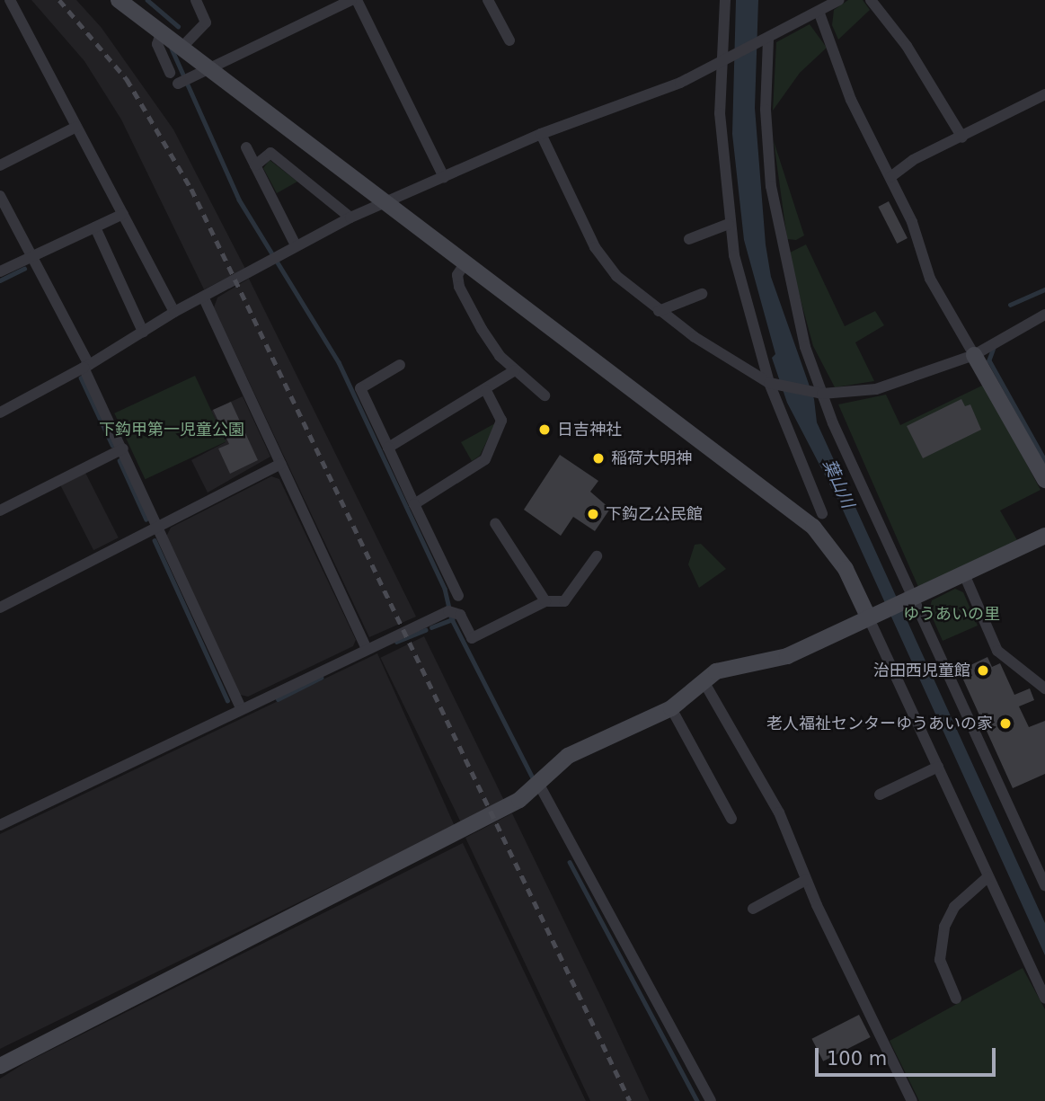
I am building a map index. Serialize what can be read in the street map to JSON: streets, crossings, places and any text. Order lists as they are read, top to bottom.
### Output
{
  "water": ["葉山川"],
  "parks": ["下鈎甲第一児童公園", "ゆうあいの里"],
  "places": [
    "日吉神社",
    "稲荷大明神",
    "下鈎乙公民館",
    "治田西児童館",
    "老人福祉センターゆうあいの家"
  ],
  "scale_bar": "100 m"
}
